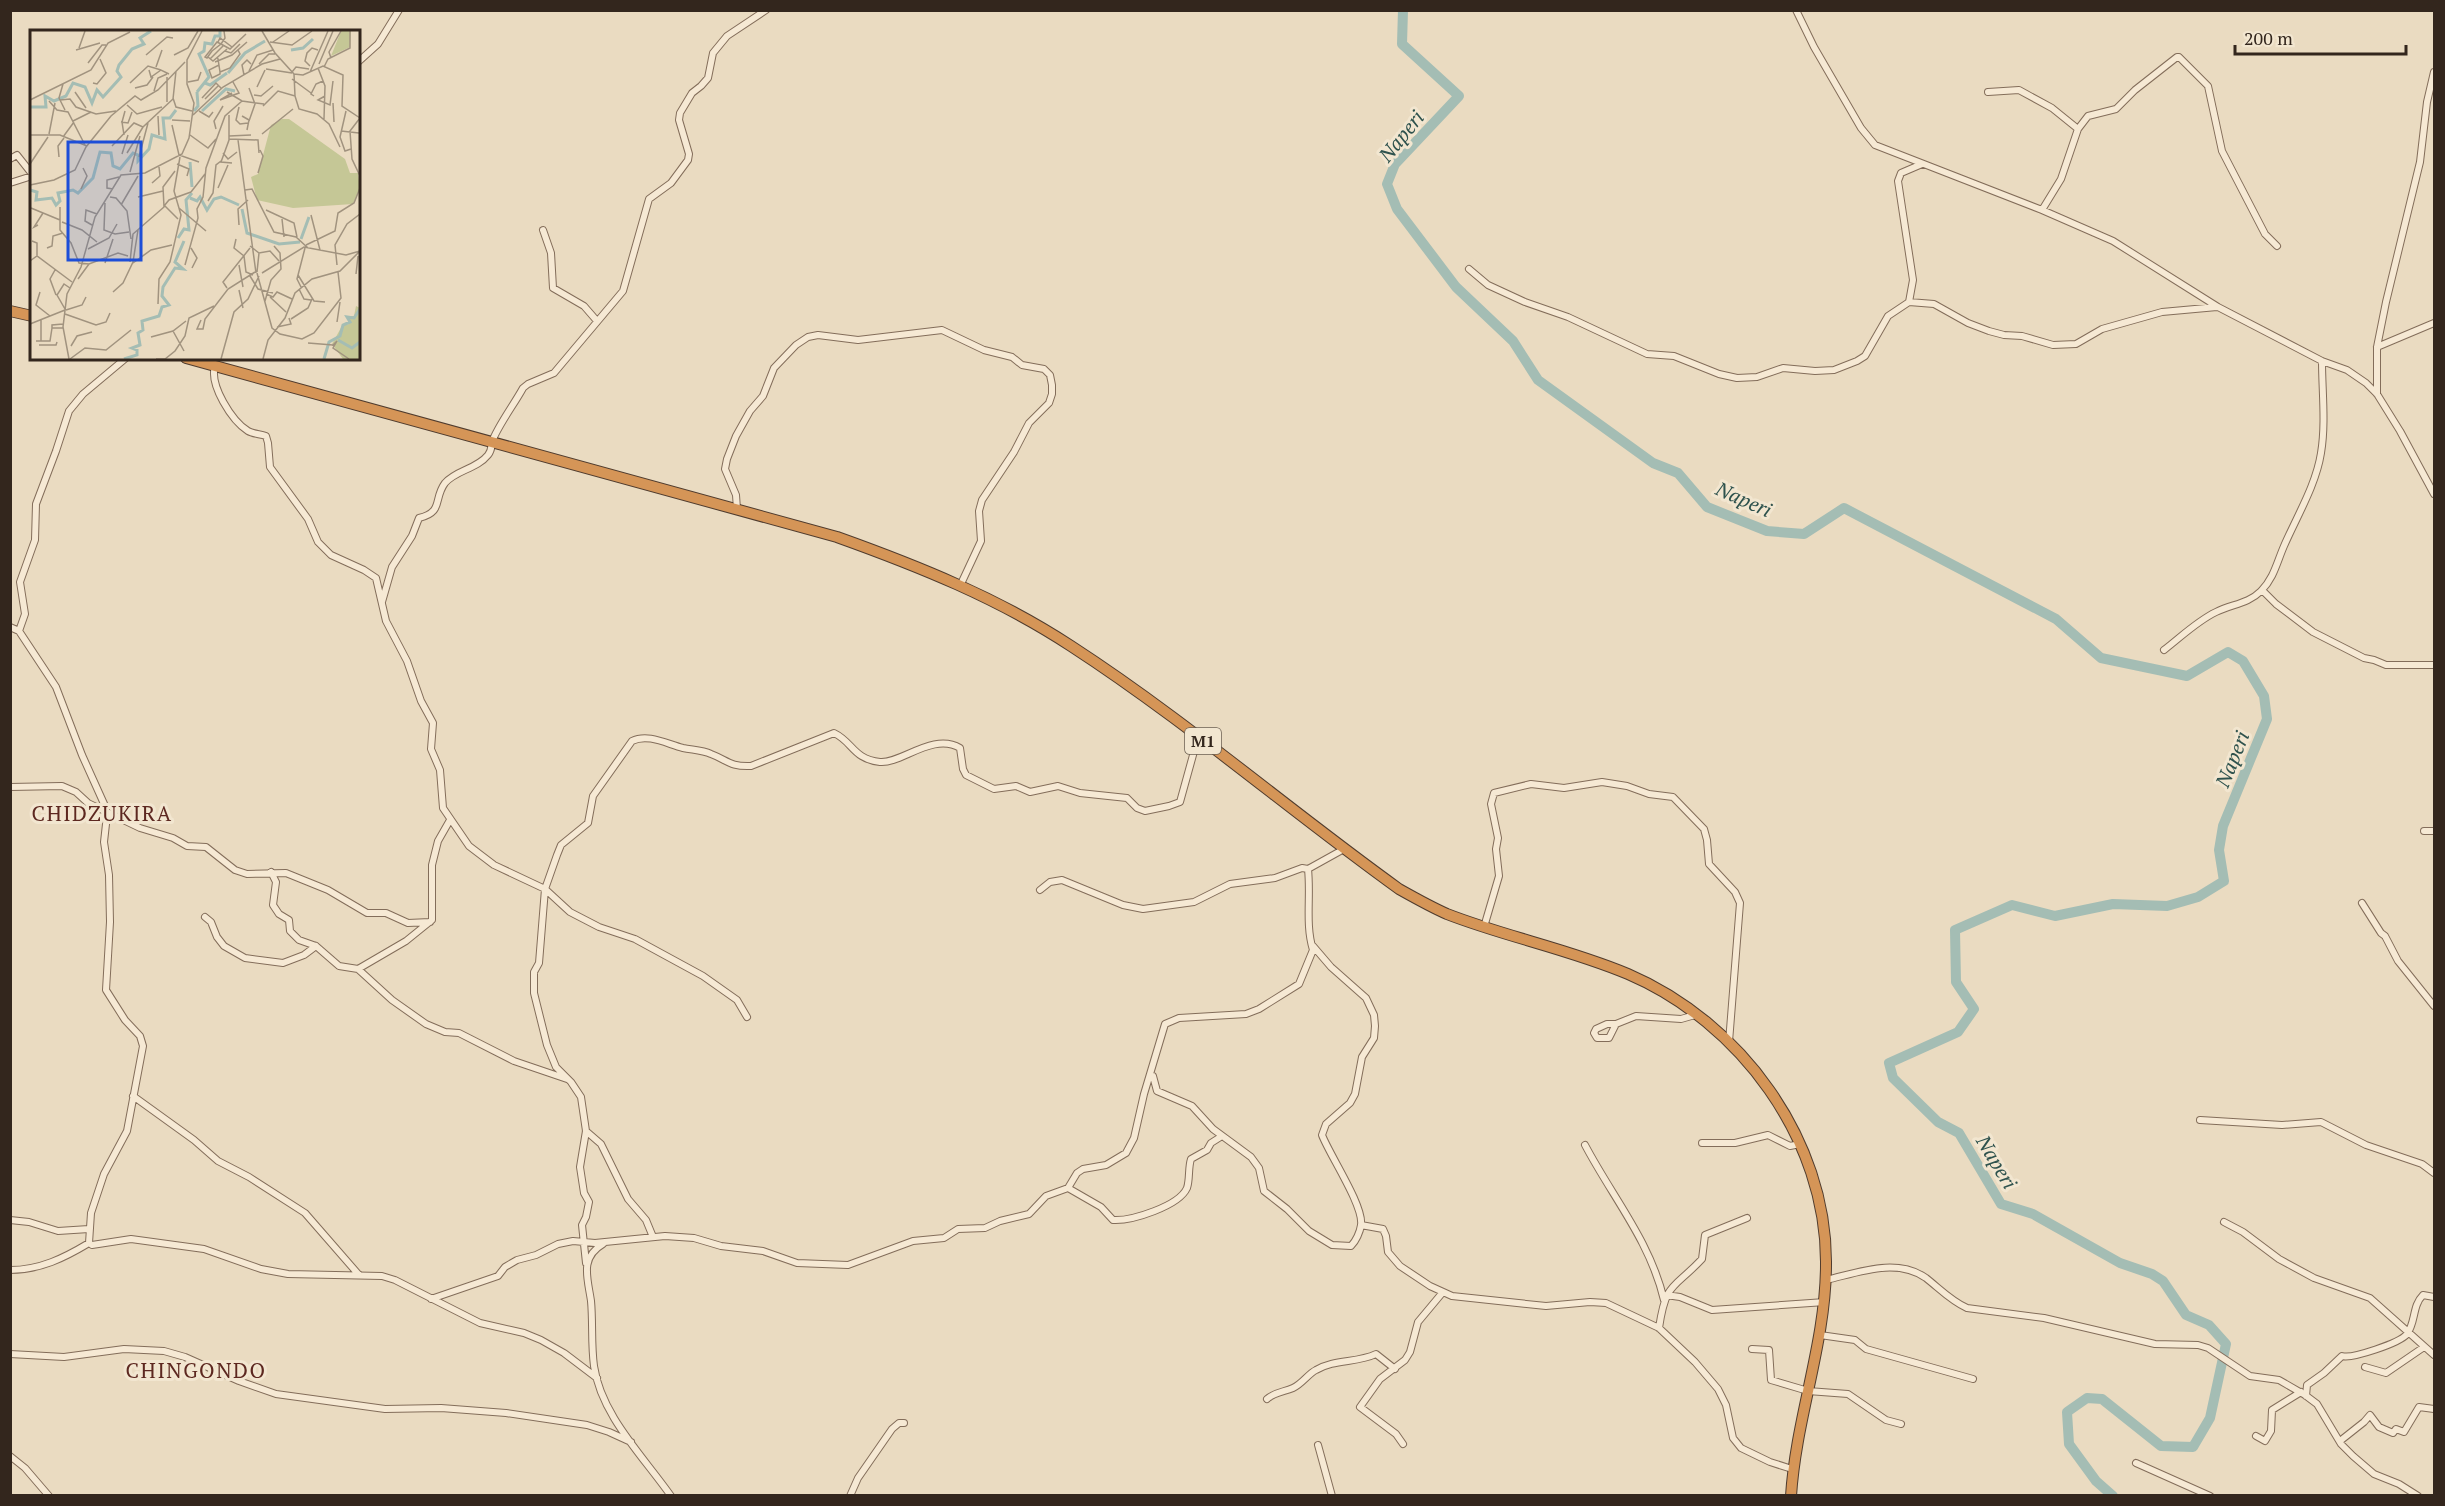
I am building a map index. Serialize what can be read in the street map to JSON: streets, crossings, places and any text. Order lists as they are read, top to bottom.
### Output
{
  "streets": {
    "highway": ["M1"]
  },
  "districts": ["CHIDZUKIRA", "CHINGONDO"],
  "water": ["Naperi"],
  "scale_bar": "200 m"
}
